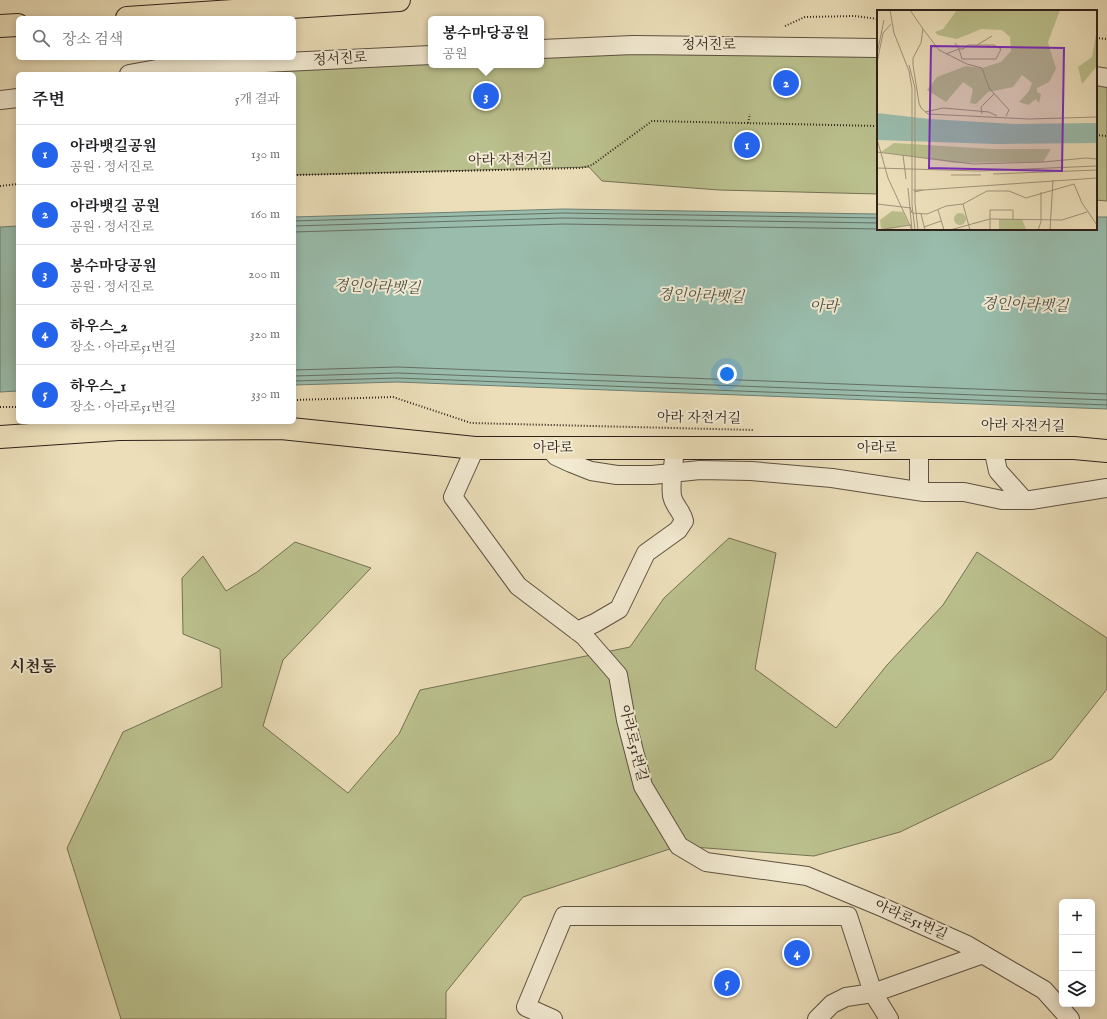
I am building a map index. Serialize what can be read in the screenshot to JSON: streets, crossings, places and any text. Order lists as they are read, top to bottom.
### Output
{
  "streets": {
    "main road": ["아라로"],
    "street": ["정서진로", "아라로51번길"],
    "path": ["아라 자전거길"]
  },
  "crossings": [
    ["아라로", "아라로51번길"]
  ],
  "districts": ["시천동"],
  "water": ["경인아라뱃길", "아라"],
  "page": {
    "popup": ["봉수마당공원", "공원"],
    "search": "장소 검색",
    "pins": [
      "2",
      "3",
      "1",
      "4",
      "5"
    ],
    "heading": ["주변", "5개 결과"],
    "list": [
      {
        "mark": "1",
        "name": "아라뱃길공원",
        "note": "공원 · 정서진로",
        "value": "130 m"
      },
      {
        "mark": "2",
        "name": "아라뱃길 공원",
        "note": "공원 · 정서진로",
        "value": "160 m"
      },
      {
        "mark": "3",
        "name": "봉수마당공원",
        "note": "공원 · 정서진로",
        "value": "200 m"
      },
      {
        "mark": "4",
        "name": "하우스_2",
        "note": "장소 · 아라로51번길",
        "value": "320 m"
      },
      {
        "mark": "5",
        "name": "하우스_1",
        "note": "장소 · 아라로51번길",
        "value": "330 m"
      }
    ],
    "map_buttons": ["+", "−"]
  }
}
